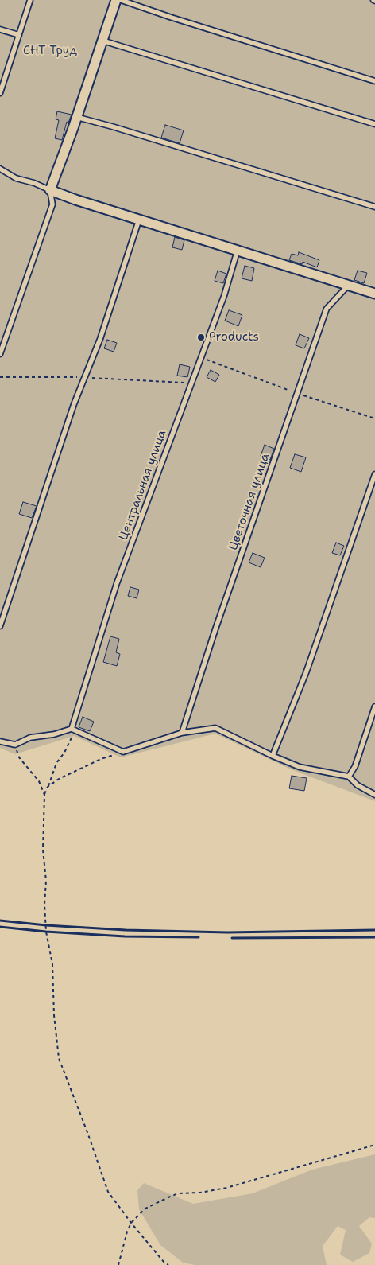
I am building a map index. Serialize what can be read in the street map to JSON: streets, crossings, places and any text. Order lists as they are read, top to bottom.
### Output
{
  "streets": {
    "lane": ["Центральная улица", "Цветочная улица"]
  },
  "parks": ["СНТ Труд"],
  "places": ["Products"]
}
